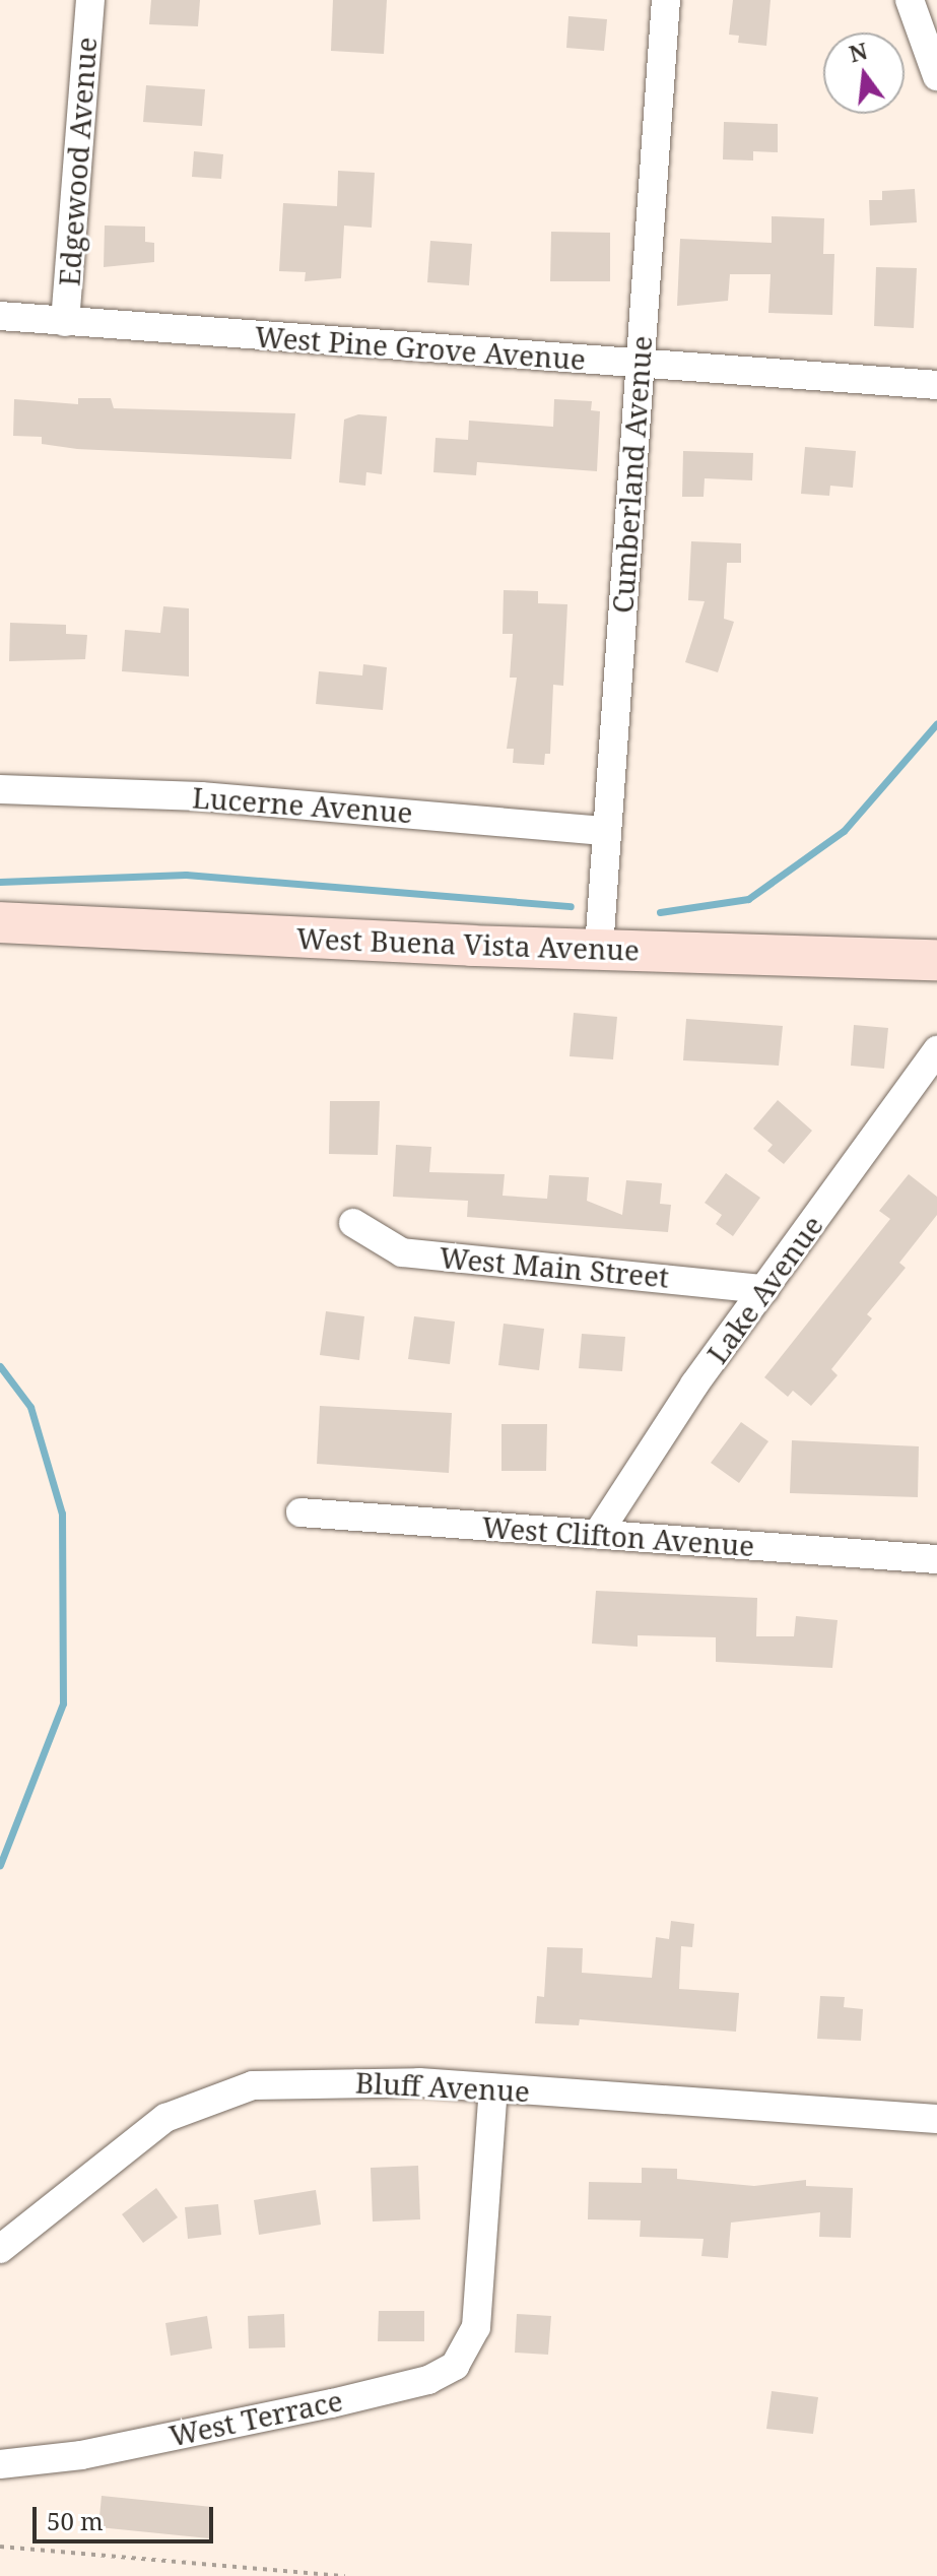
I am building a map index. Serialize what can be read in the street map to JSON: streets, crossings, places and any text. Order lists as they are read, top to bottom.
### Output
{
  "streets": {
    "street": [
      "Edgewood Avenue",
      "West Pine Grove Avenue",
      "Cumberland Avenue",
      "Lucerne Avenue",
      "West Buena Vista Avenue",
      "West Main Street",
      "Lake Avenue",
      "West Clifton Avenue",
      "Bluff Avenue",
      "West Terrace"
    ]
  },
  "crossings": [
    ["Edgewood Avenue", "West Pine Grove Avenue"],
    ["West Pine Grove Avenue", "Cumberland Avenue"],
    ["Cumberland Avenue", "Lucerne Avenue"],
    ["Cumberland Avenue", "West Buena Vista Avenue"],
    ["West Main Street", "Lake Avenue"],
    ["Lake Avenue", "West Clifton Avenue"],
    ["Bluff Avenue", "West Terrace"]
  ],
  "scale_bar": "50 m",
  "north": "top"
}
